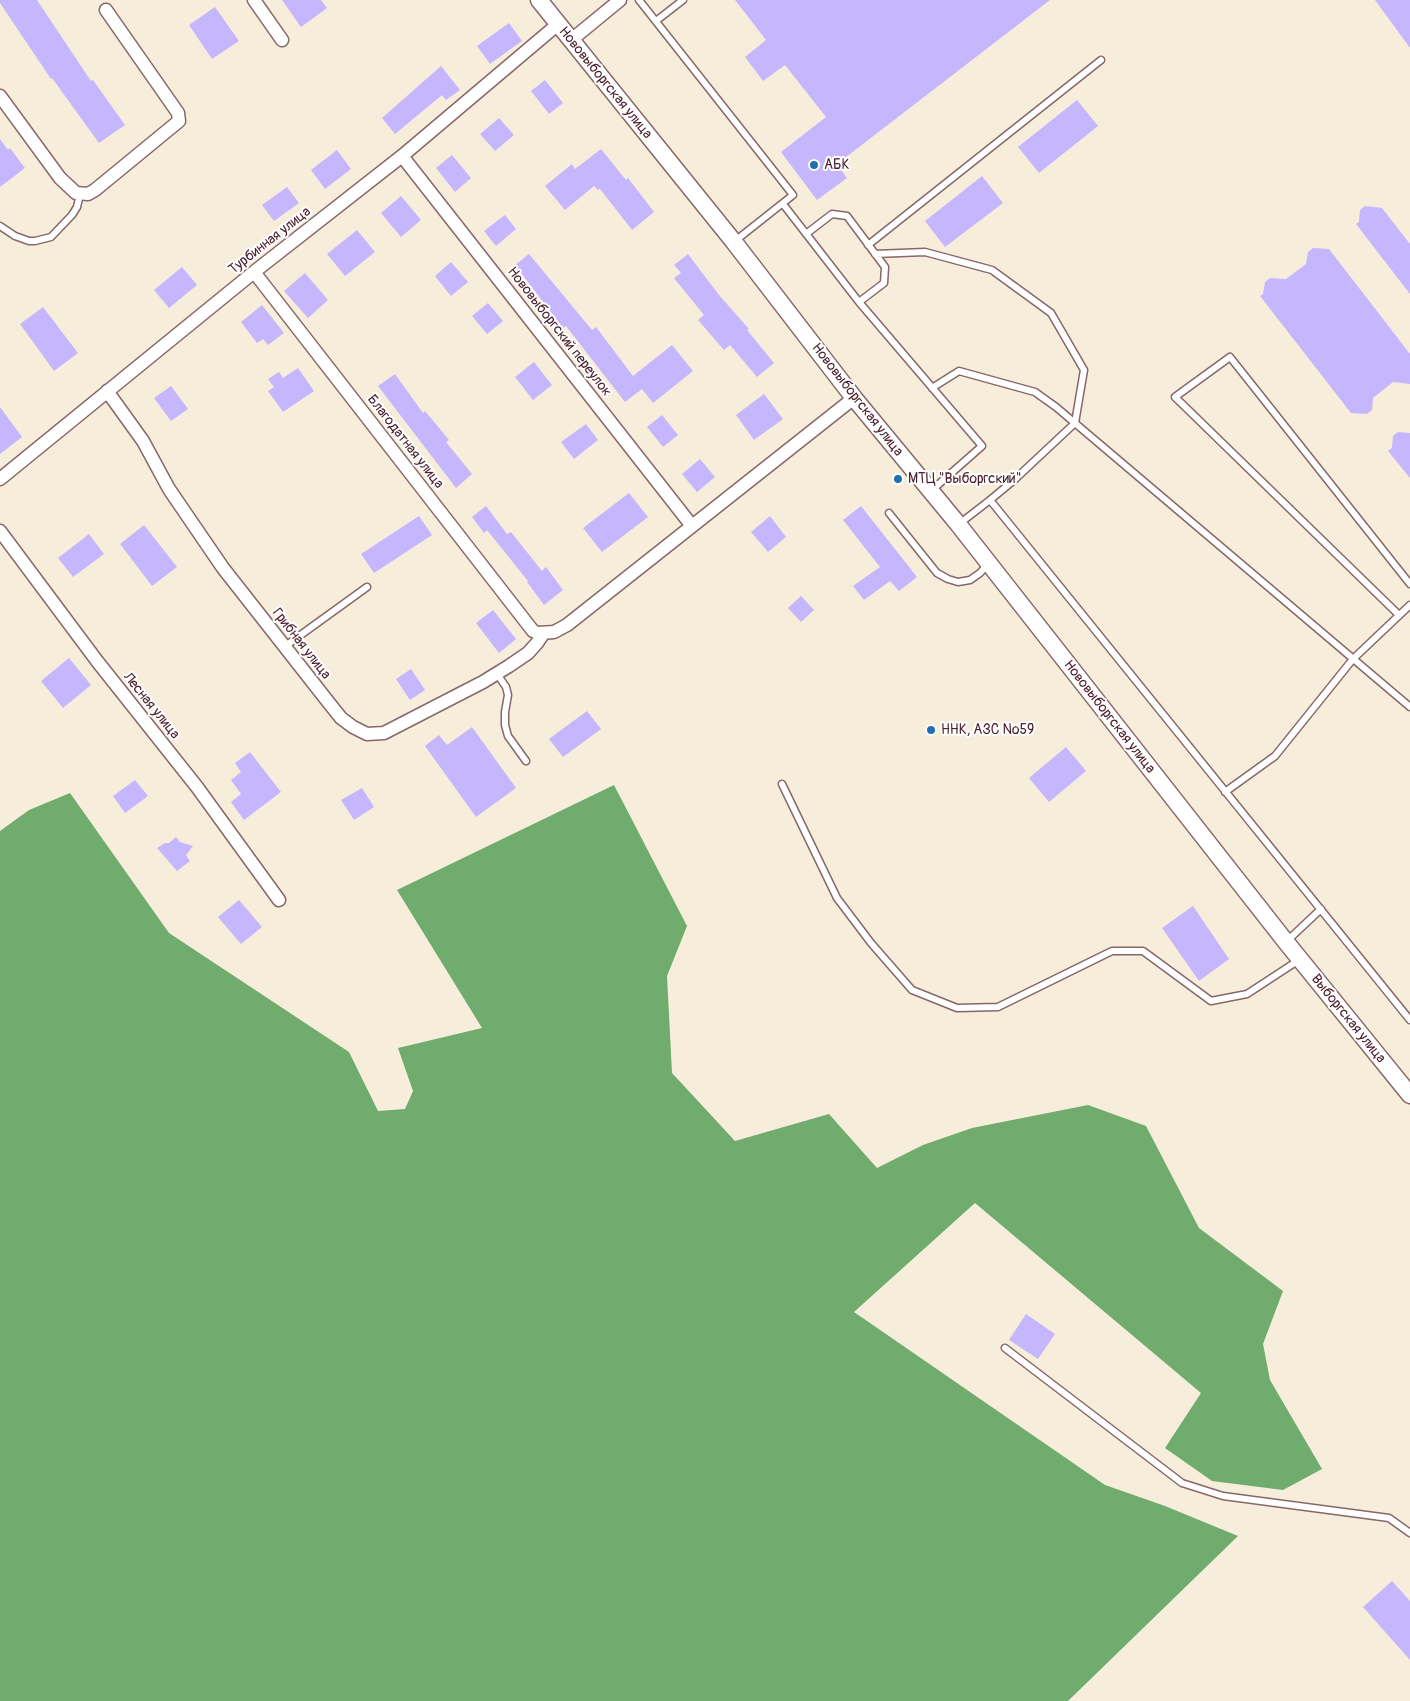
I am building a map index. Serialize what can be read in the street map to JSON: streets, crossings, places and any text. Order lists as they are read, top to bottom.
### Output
{
  "streets": {
    "street": [
      "Нововыборгская улица",
      "Турбинная улица",
      "Нововыборгский переулок",
      "Благодатная улица",
      "Грибная улица",
      "Лесная улица",
      "Выборгская улица"
    ]
  },
  "crossings": [
    ["Нововыборгская улица", "Турбинная улица"],
    ["Нововыборгская улица", "Выборгская улица"],
    ["Турбинная улица", "Нововыборгский переулок"],
    ["Турбинная улица", "Благодатная улица"],
    ["Турбинная улица", "Грибная улица"],
    ["Благодатная улица", "Грибная улица"]
  ],
  "places": ["АБК", "МТЦ \"Выборгский\"", "ННК, АЗС №59"]
}
